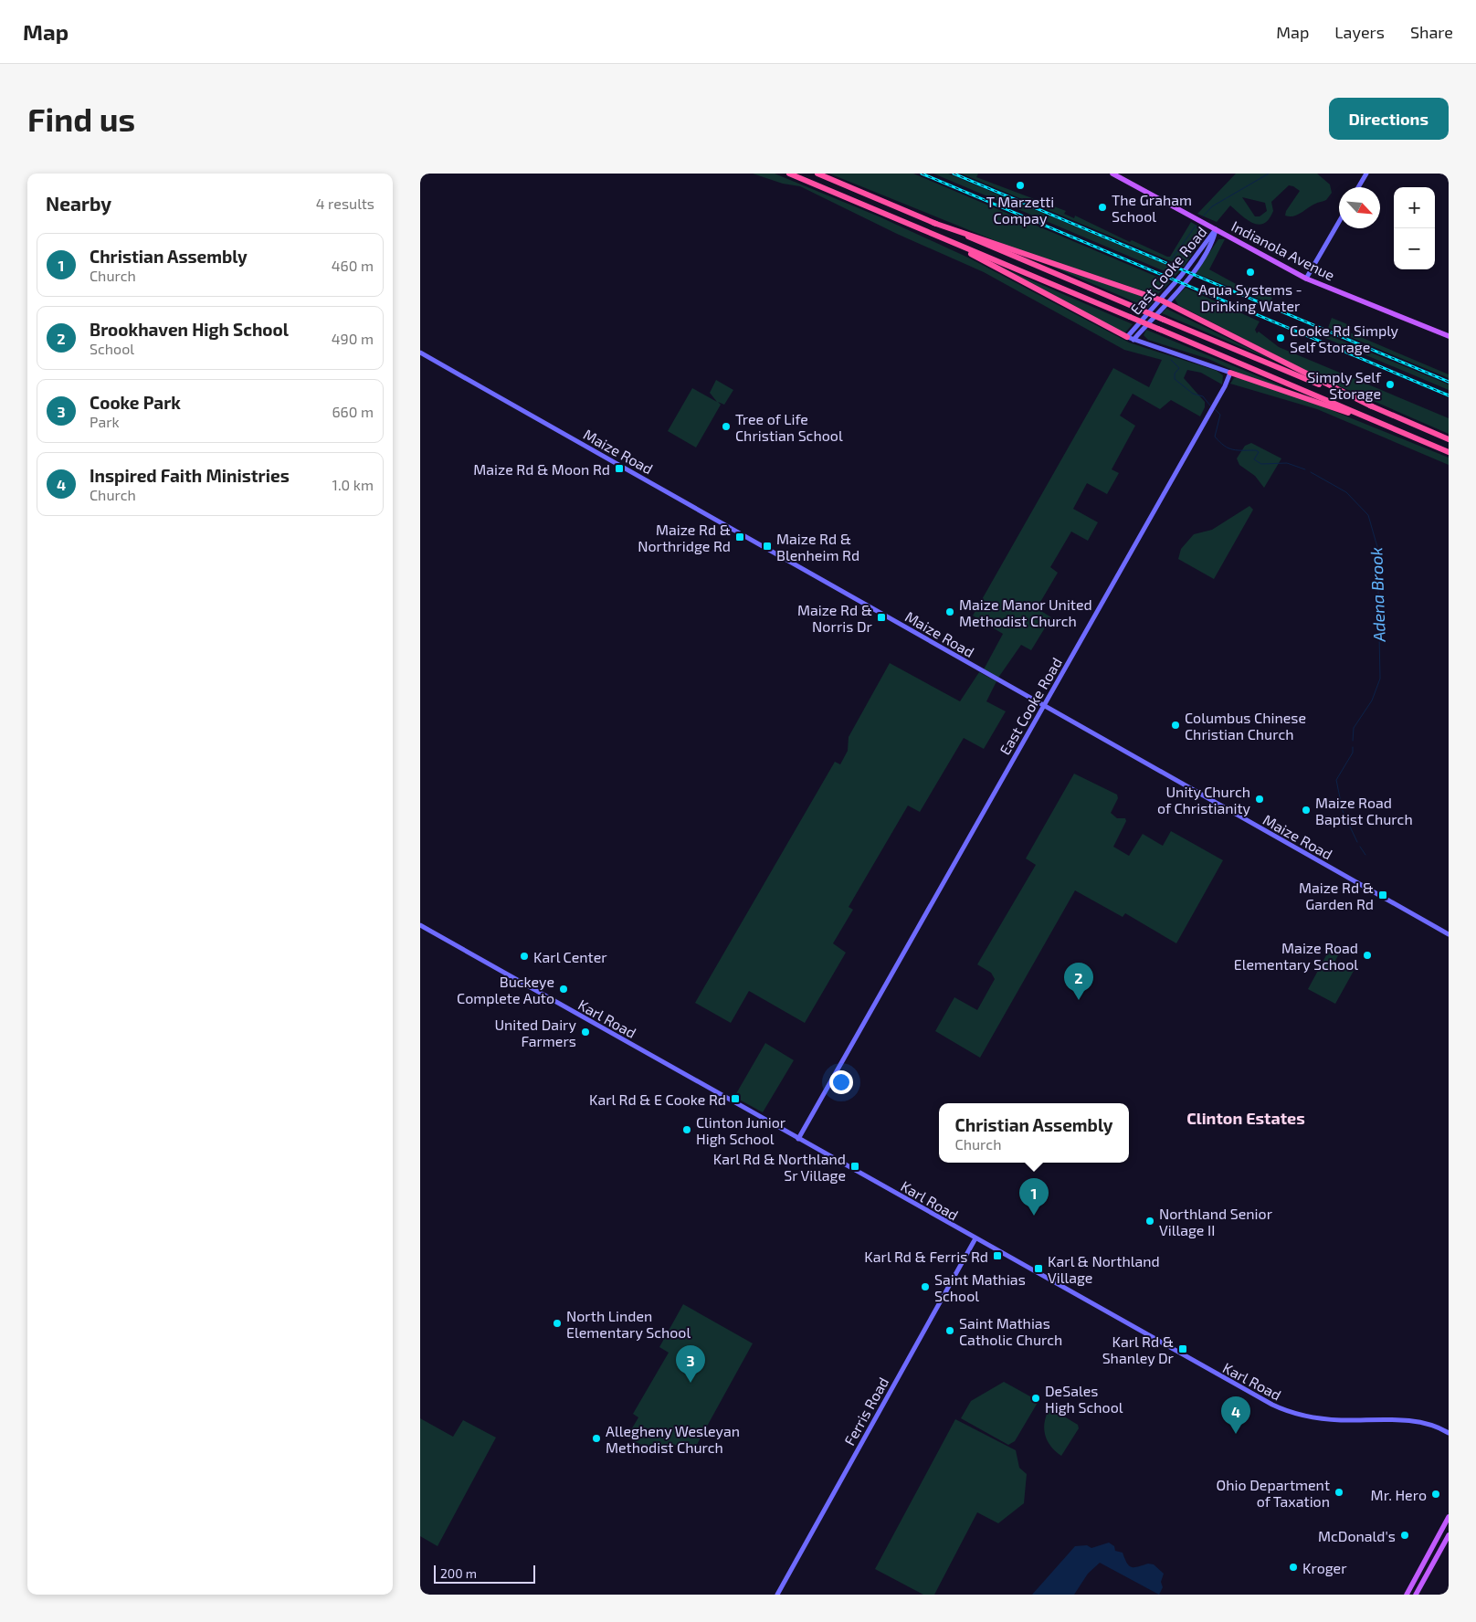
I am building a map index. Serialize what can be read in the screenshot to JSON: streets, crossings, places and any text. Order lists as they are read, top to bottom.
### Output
{
  "streets": {
    "main road": [
      "Indianola Avenue",
      "East Cooke Road",
      "Maize Road",
      "Karl Road",
      "Ferris Road"
    ]
  },
  "crossings": [
    ["Indianola Avenue", "East Cooke Road"],
    ["East Cooke Road", "Maize Road"],
    ["East Cooke Road", "Karl Road"],
    ["Karl Road", "Ferris Road"]
  ],
  "districts": ["Clinton Estates"],
  "water": ["Adena Brook"],
  "places": {
    "other": [
      "T Marzetti Compay",
      "The Graham School",
      "Aqua Systems - Drinking Water",
      "Cooke Rd Simply Self Storage",
      "Simply Self Storage",
      "Tree of Life Christian School",
      "Maize Manor United Methodist Church",
      "Columbus Chinese Christian Church",
      "Unity Church of Christianity",
      "Maize Road Baptist Church",
      "Maize Road Elementary School",
      "Karl Center",
      "Buckeye Complete Auto",
      "United Dairy Farmers",
      "Clinton Junior High School",
      "Northland Senior Village II",
      "Saint Mathias School",
      "North Linden Elementary School",
      "Saint Mathias Catholic Church",
      "DeSales High School",
      "Allegheny Wesleyan Methodist Church",
      "Ohio Department of Taxation",
      "Mr. Hero",
      "McDonald's",
      "Kroger"
    ],
    "transit": [
      "Maize Rd & Moon Rd",
      "Maize Rd & Northridge Rd",
      "Maize Rd & Blenheim Rd",
      "Maize Rd & Norris Dr",
      "Maize Rd & Garden Rd",
      "Karl Rd & E Cooke Rd",
      "Karl Rd & Northland Sr Village",
      "Karl Rd & Ferris Rd",
      "Karl & Northland Village",
      "Karl Rd & Shanley Dr"
    ]
  },
  "scale_bar": "200 m",
  "north": "bottom right",
  "page": {
    "header": "Map",
    "nav": ["Map", "Layers", "Share"],
    "buttons": "Directions",
    "title": "Find us",
    "heading": ["Nearby", "4 results"],
    "map_buttons": ["+", "−"],
    "list": [
      {
        "mark": "1",
        "name": "Christian Assembly",
        "note": "Church",
        "value": "460 m"
      },
      {
        "mark": "2",
        "name": "Brookhaven High School",
        "note": "School",
        "value": "490 m"
      },
      {
        "mark": "3",
        "name": "Cooke Park",
        "note": "Park",
        "value": "660 m"
      },
      {
        "mark": "4",
        "name": "Inspired Faith Ministries",
        "note": "Church",
        "value": "1.0 km"
      }
    ],
    "pins": [
      "2",
      "1",
      "3",
      "4"
    ],
    "popup": ["Christian Assembly", "Church"],
    "scale": "200 m"
  }
}
